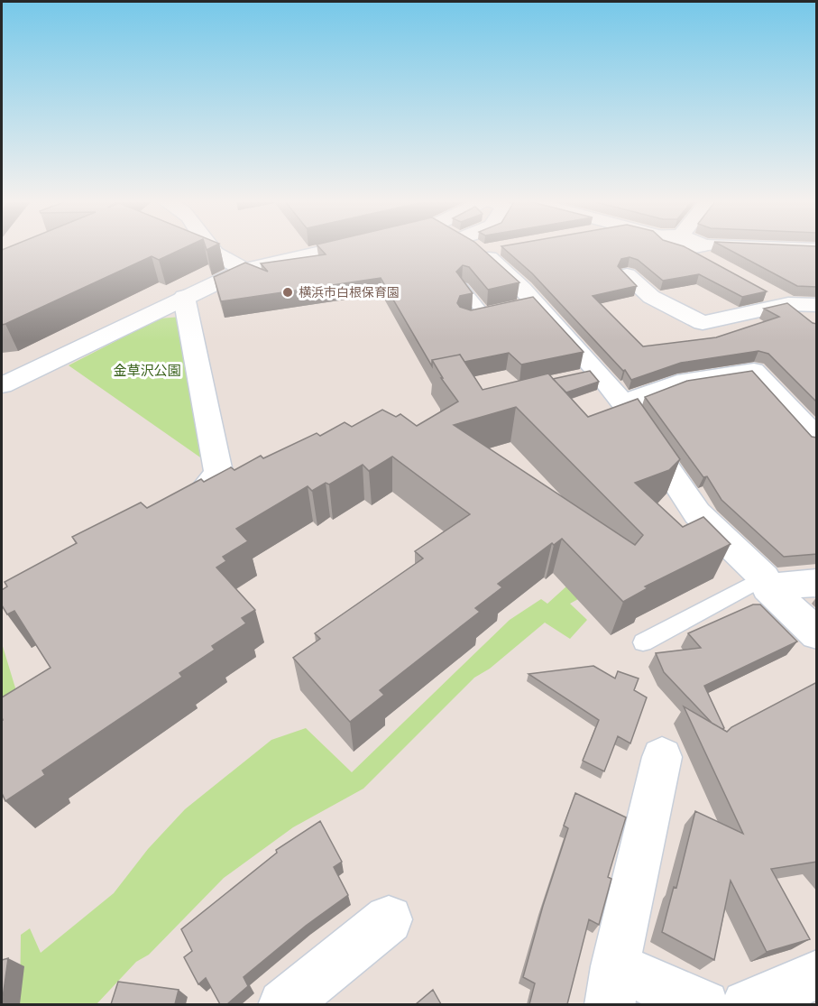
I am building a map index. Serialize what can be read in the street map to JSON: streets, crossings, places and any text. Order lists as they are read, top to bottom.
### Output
{
  "parks": ["金草沢公園"],
  "places": ["横浜市白根保育園"]
}
